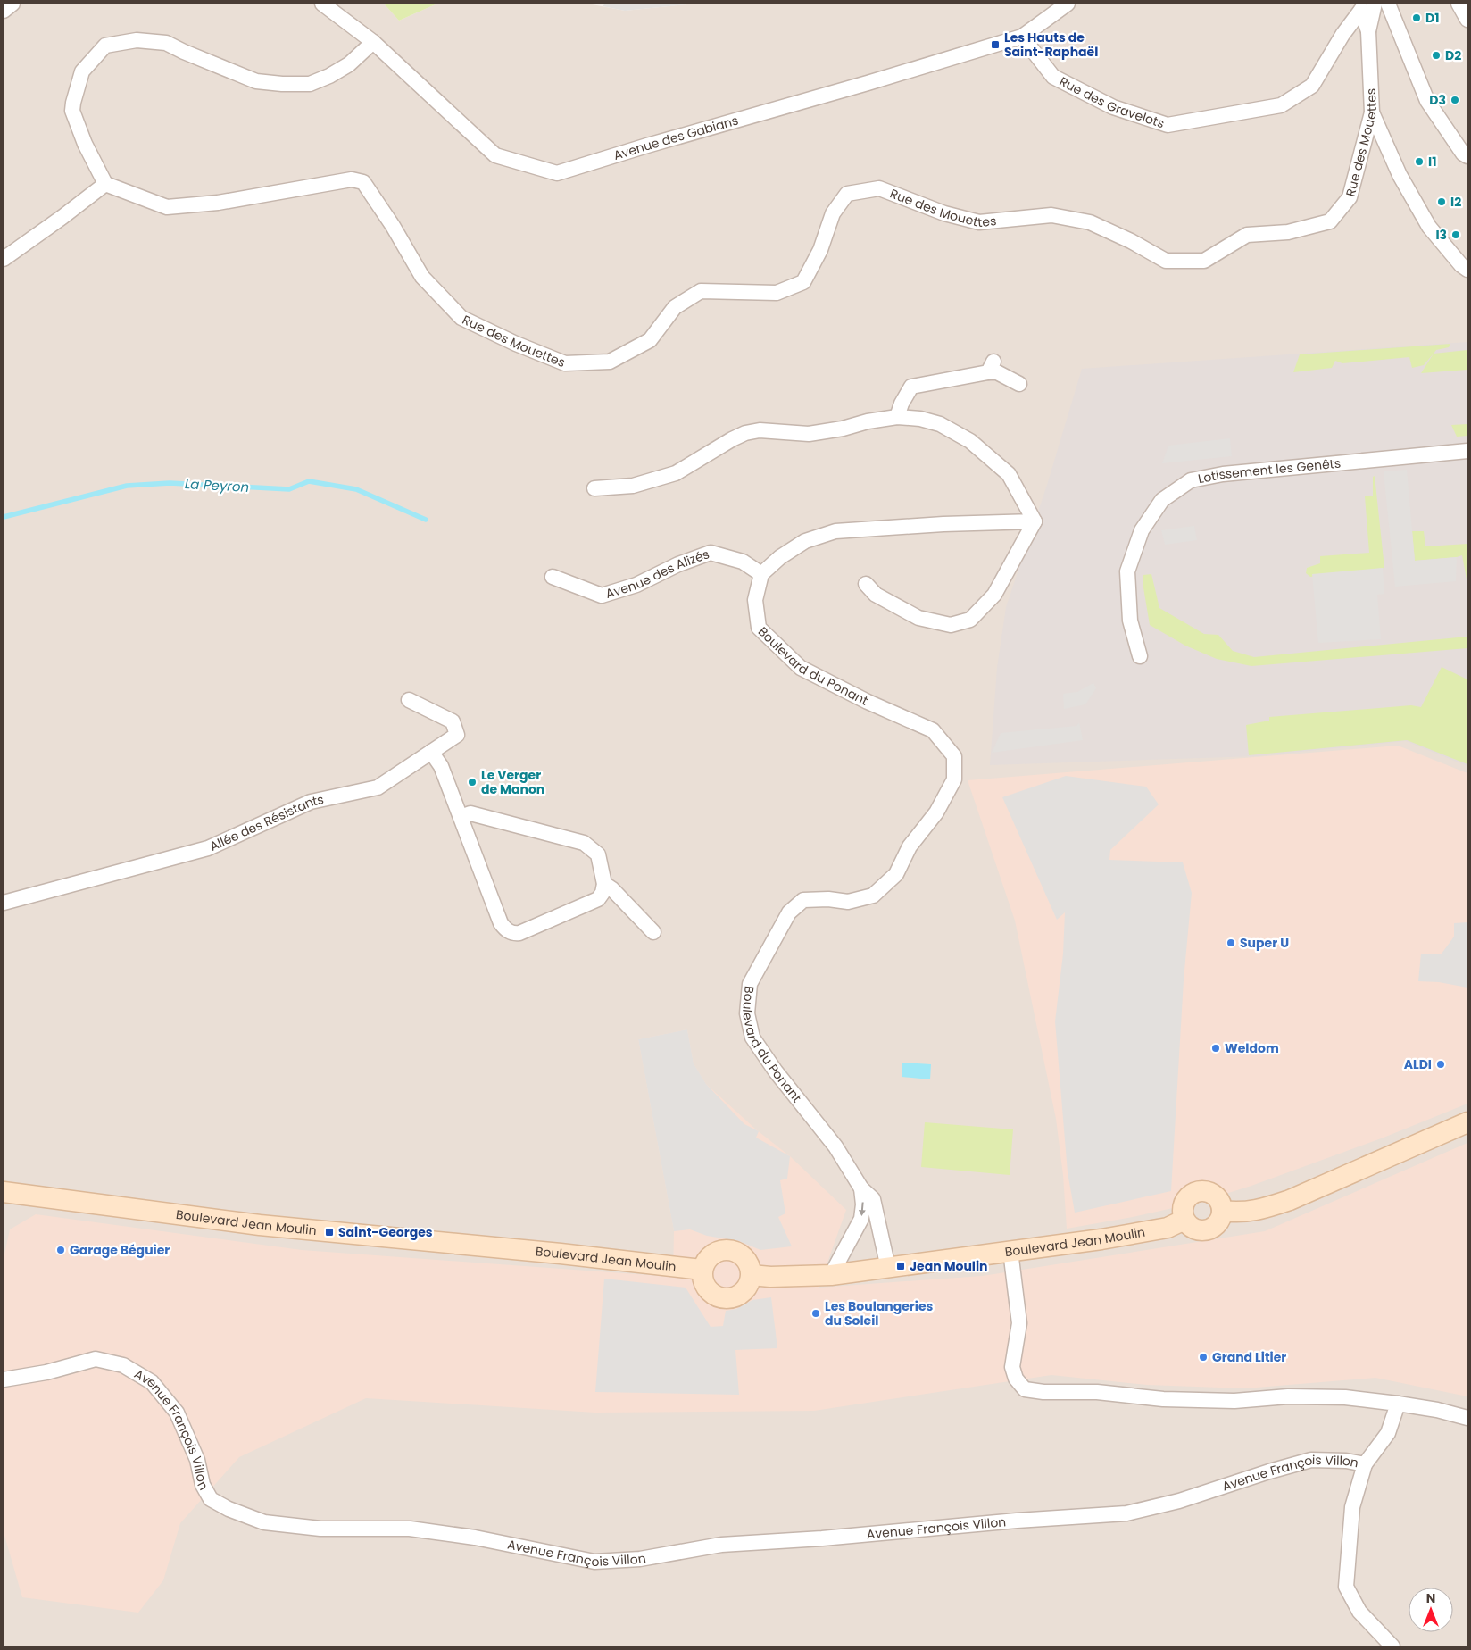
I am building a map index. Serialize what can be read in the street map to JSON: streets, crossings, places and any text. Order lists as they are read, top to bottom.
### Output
{
  "streets": {
    "street": [
      "Rue des Gravelots",
      "Avenue des Gabians",
      "Rue des Mouettes",
      "Lotissement les Genêts",
      "Avenue des Alizés",
      "Boulevard du Ponant",
      "Allée des Résistants",
      "Boulevard Jean Moulin",
      "Avenue François Villon"
    ]
  },
  "crossings": [
    ["Rue des Gravelots", "Avenue des Gabians"],
    ["Rue des Gravelots", "Rue des Mouettes"],
    ["Avenue des Alizés", "Boulevard du Ponant"],
    ["Boulevard du Ponant", "Boulevard Jean Moulin"]
  ],
  "water": ["La Peyron"],
  "places": {
    "other": [
      "D1",
      "D2",
      "D3",
      "I1",
      "I2",
      "I3",
      "Le Verger de Manon",
      "Super U",
      "Weldom",
      "ALDI",
      "Garage Béguier",
      "Les Boulangeries du Soleil",
      "Grand Litier"
    ],
    "transit": ["Les Hauts de Saint-Raphaël", "Saint-Georges", "Jean Moulin"]
  },
  "north": "top"
}
